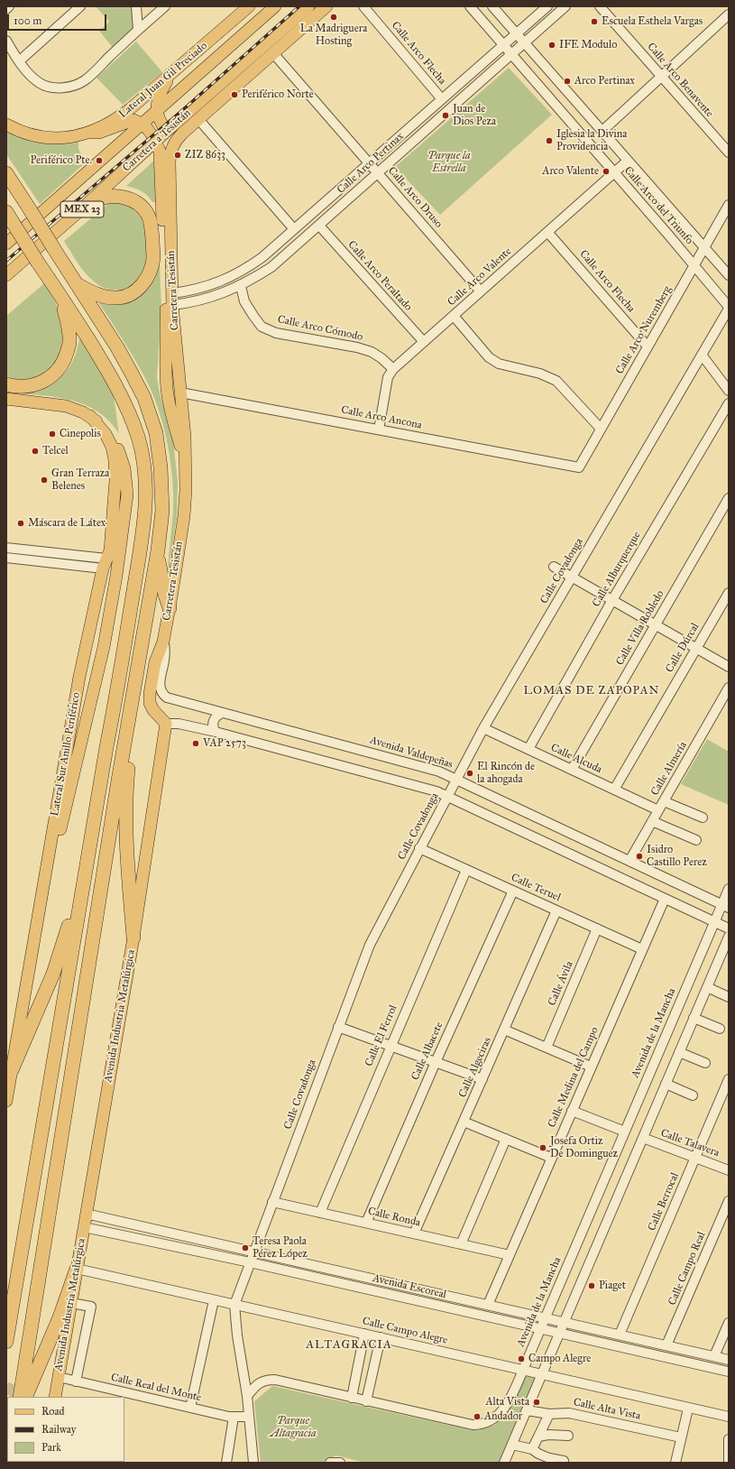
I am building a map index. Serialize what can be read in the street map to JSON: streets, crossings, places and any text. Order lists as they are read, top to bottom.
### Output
{
  "streets": {
    "main road": [
      "Lateral Juan Gil Preciado",
      "Carretera a Tesistán",
      "MEX 23",
      "Carretera Tesistán",
      "Lateral Sur Anillo Periférico",
      "Avenida Industria Metalúrgica"
    ],
    "street": [
      "Calle Arco Flecha",
      "Calle Arco Benavente",
      "Calle Arco Pertinax",
      "Calle Arco Druso",
      "Calle Arco del Triunfo",
      "Calle Arco Peraltado",
      "Calle Arco Valente",
      "Calle Arco Cómodo",
      "Calle Arco Nuremberg",
      "Calle Arco Ancona",
      "Calle Alburquerque",
      "Calle Covadonga",
      "Calle Villa Robledo",
      "Calle Dúrcal",
      "Avenida Valdepeñas",
      "Calle Alcuda",
      "Calle Almería",
      "Calle Teruel",
      "Calle Ávila",
      "Avenida de la Mancha",
      "Calle El Ferrol",
      "Calle Albacete",
      "Calle Algeciras",
      "Calle Medina del Campo",
      "Calle Talavera",
      "Calle Berrocal",
      "Calle Ronda",
      "Calle Campo Real",
      "Avenida Escoreal",
      "Calle Campo Alegre",
      "Calle Real del Monte",
      "Calle Alta Vista"
    ]
  },
  "crossings": [
    ["Calle Arco Flecha", "Calle Arco Pertinax"],
    ["Calle Arco Flecha", "Calle Arco Valente"],
    ["Calle Arco Flecha", "Calle Arco Nuremberg"],
    ["Calle Arco Pertinax", "Calle Arco Druso"],
    ["Calle Arco Pertinax", "Calle Arco del Triunfo"],
    ["Calle Arco Pertinax", "Calle Arco Peraltado"],
    ["Calle Arco Pertinax", "Carretera Tesistán"],
    ["Calle Arco Pertinax", "Calle Arco Cómodo"],
    ["Calle Arco Druso", "Calle Arco Valente"],
    ["Calle Arco Druso", "Carretera Tesistán"],
    ["Calle Arco del Triunfo", "Calle Arco Valente"],
    ["Calle Arco del Triunfo", "Calle Arco Nuremberg"],
    ["Calle Arco del Triunfo", "Calle Covadonga"],
    ["Calle Arco Peraltado", "Calle Arco Valente"],
    ["Calle Arco Valente", "Calle Arco Cómodo"],
    ["Calle Arco Valente", "Calle Arco Ancona"],
    ["Carretera Tesistán", "Calle Arco Ancona"],
    ["Carretera Tesistán", "Avenida Valdepeñas"],
    ["Calle Arco Nuremberg", "Calle Arco Ancona"],
    ["Calle Alburquerque", "Calle Alcuda"],
    ["Calle Covadonga", "Avenida Valdepeñas"],
    ["Calle Covadonga", "Calle Alcuda"],
    ["Calle Covadonga", "Calle Teruel"],
    ["Calle Covadonga", "Avenida de la Mancha"],
    ["Calle Covadonga", "Calle Ronda"],
    ["Calle Covadonga", "Avenida Escoreal"],
    ["Calle Covadonga", "Calle Campo Alegre"],
    ["Calle Villa Robledo", "Calle Alcuda"],
    ["Calle Dúrcal", "Calle Alcuda"],
    ["Avenida Valdepeñas", "Calle Almería"],
    ["Avenida Valdepeñas", "Avenida de la Mancha"],
    ["Calle Alcuda", "Calle Almería"],
    ["Calle Teruel", "Calle Ávila"],
    ["Calle Teruel", "Calle El Ferrol"],
    ["Calle Teruel", "Calle Albacete"],
    ["Calle Teruel", "Calle Algeciras"],
    ["Calle Teruel", "Calle Medina del Campo"],
    ["Avenida Industria Metalúrgica", "Avenida Escoreal"],
    ["Avenida Industria Metalúrgica", "Calle Campo Alegre"],
    ["Avenida Industria Metalúrgica", "Calle Real del Monte"],
    ["Avenida de la Mancha", "Avenida Escoreal"],
    ["Avenida de la Mancha", "Calle Campo Alegre"],
    ["Calle El Ferrol", "Calle Ronda"],
    ["Calle Albacete", "Calle Ronda"],
    ["Calle Algeciras", "Calle Ronda"],
    ["Calle Medina del Campo", "Calle Ronda"],
    ["Calle Medina del Campo", "Avenida Escoreal"],
    ["Calle Talavera", "Calle Berrocal"],
    ["Calle Berrocal", "Avenida Escoreal"],
    ["Calle Campo Real", "Avenida Escoreal"]
  ],
  "districts": ["LOMAS DE ZAPOPAN", "ALTAGRACIA"],
  "parks": ["Parque la Estrella", "Parque Altagracia"],
  "places": [
    "La Madriguera Hosting",
    "Escuela Esthela Vargas",
    "IFE Modulo",
    "Arco Pertinax",
    "Periférico Norte",
    "Juan de Dios Peza",
    "Iglesia la Divina Providencia",
    "ZIZ 8633",
    "Periférico Pte.",
    "Arco Valente",
    "Cinepolis",
    "Telcel",
    "Gran Terraza Belenes",
    "Máscara de Látex",
    "VAP 2573",
    "El Rincón de la ahogada",
    "Isidro Castillo Perez",
    "Josefa Ortiz De Dominguez",
    "Teresa Paola Pérez López",
    "Piaget",
    "Campo Alegre",
    "Alta Vista",
    "Andador"
  ],
  "legend": ["Road", "Railway", "Park"],
  "scale_bar": "100 m"
}
